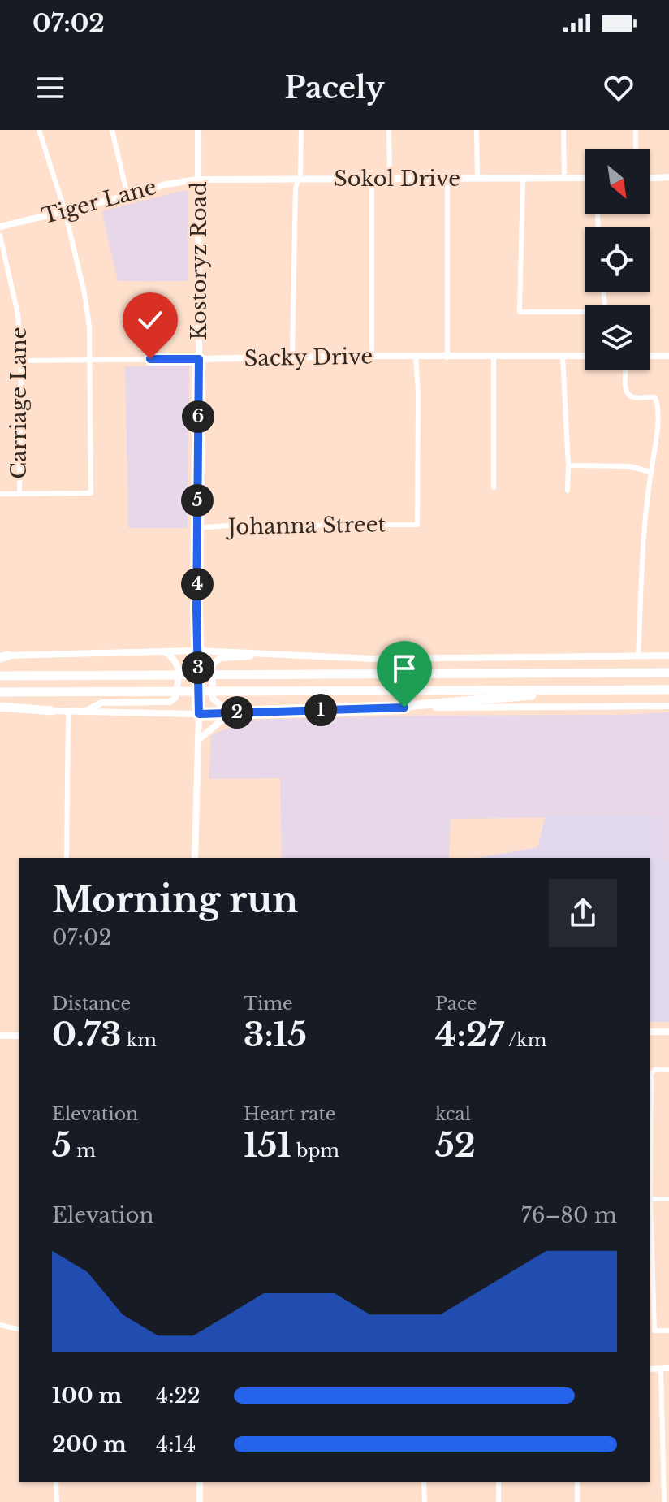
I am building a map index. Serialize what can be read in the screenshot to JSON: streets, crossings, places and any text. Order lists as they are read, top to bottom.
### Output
{
  "streets": {
    "main road": [
      "Sokol Drive",
      "Tiger Lane",
      "Kostoryz Road",
      "Sacky Drive"
    ],
    "street": ["Carriage Lane", "Johanna Street"]
  },
  "crossings": [
    ["Sokol Drive", "Tiger Lane"],
    ["Sokol Drive", "Kostoryz Road"],
    ["Tiger Lane", "Kostoryz Road"],
    ["Kostoryz Road", "Sacky Drive"],
    ["Kostoryz Road", "Johanna Street"],
    ["Sacky Drive", "Carriage Lane"],
    ["Sacky Drive", "Johanna Street"]
  ],
  "north": "bottom right",
  "page": {
    "status": "07:02",
    "header": "Pacely",
    "pins": [
      "6",
      "5",
      "4",
      "3",
      "1",
      "2"
    ],
    "heading": ["Morning run", "07:02"],
    "stats": [
      ["Distance", "0.73 km"],
      ["Time", "3:15"],
      ["Pace", "4:27 /km"],
      ["Elevation", "5 m"],
      ["Heart rate", "151 bpm"],
      ["kcal", "52"]
    ],
    "chart": ["Elevation", "76–80 m"],
    "list": [
      {
        "name": "100 m",
        "note": "4:22"
      },
      {
        "name": "200 m",
        "note": "4:14"
      }
    ]
  }
}
